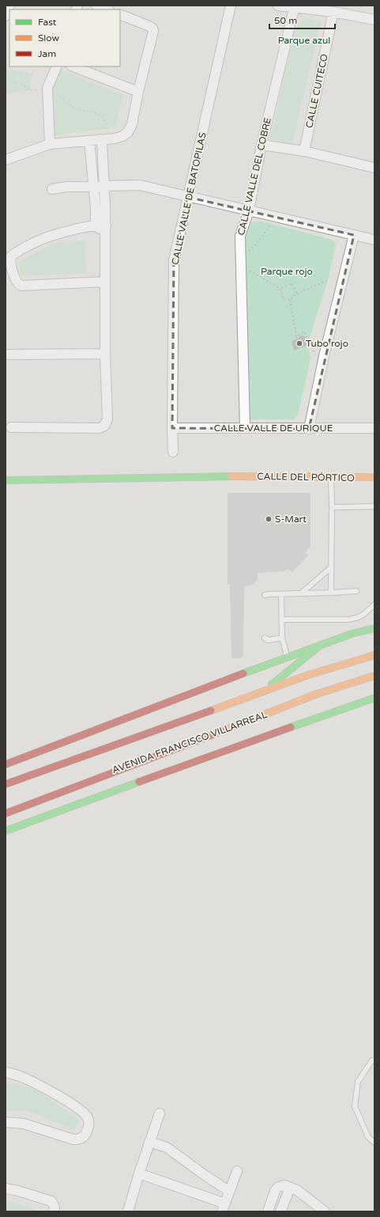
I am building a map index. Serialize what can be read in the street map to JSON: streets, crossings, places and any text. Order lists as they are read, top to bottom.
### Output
{
  "streets": {
    "main road": ["CALLE DEL PÓRTICO", "AVENIDA FRANCISCO VILLARREAL"],
    "street": [
      "CALLE CUITECO",
      "CALLE VALLE DEL COBRE",
      "CALLE VALLE DE BATOPILAS",
      "CALLE VALLE DE URIQUE"
    ]
  },
  "crossings": [
    ["CALLE VALLE DEL COBRE", "CALLE VALLE DE URIQUE"],
    ["CALLE VALLE DE BATOPILAS", "CALLE VALLE DE URIQUE"]
  ],
  "parks": ["Parque azul", "Parque rojo"],
  "places": ["Tubo rojo", "S-Mart"],
  "legend": ["Fast", "Slow", "Jam"],
  "scale_bar": "50 m"
}
